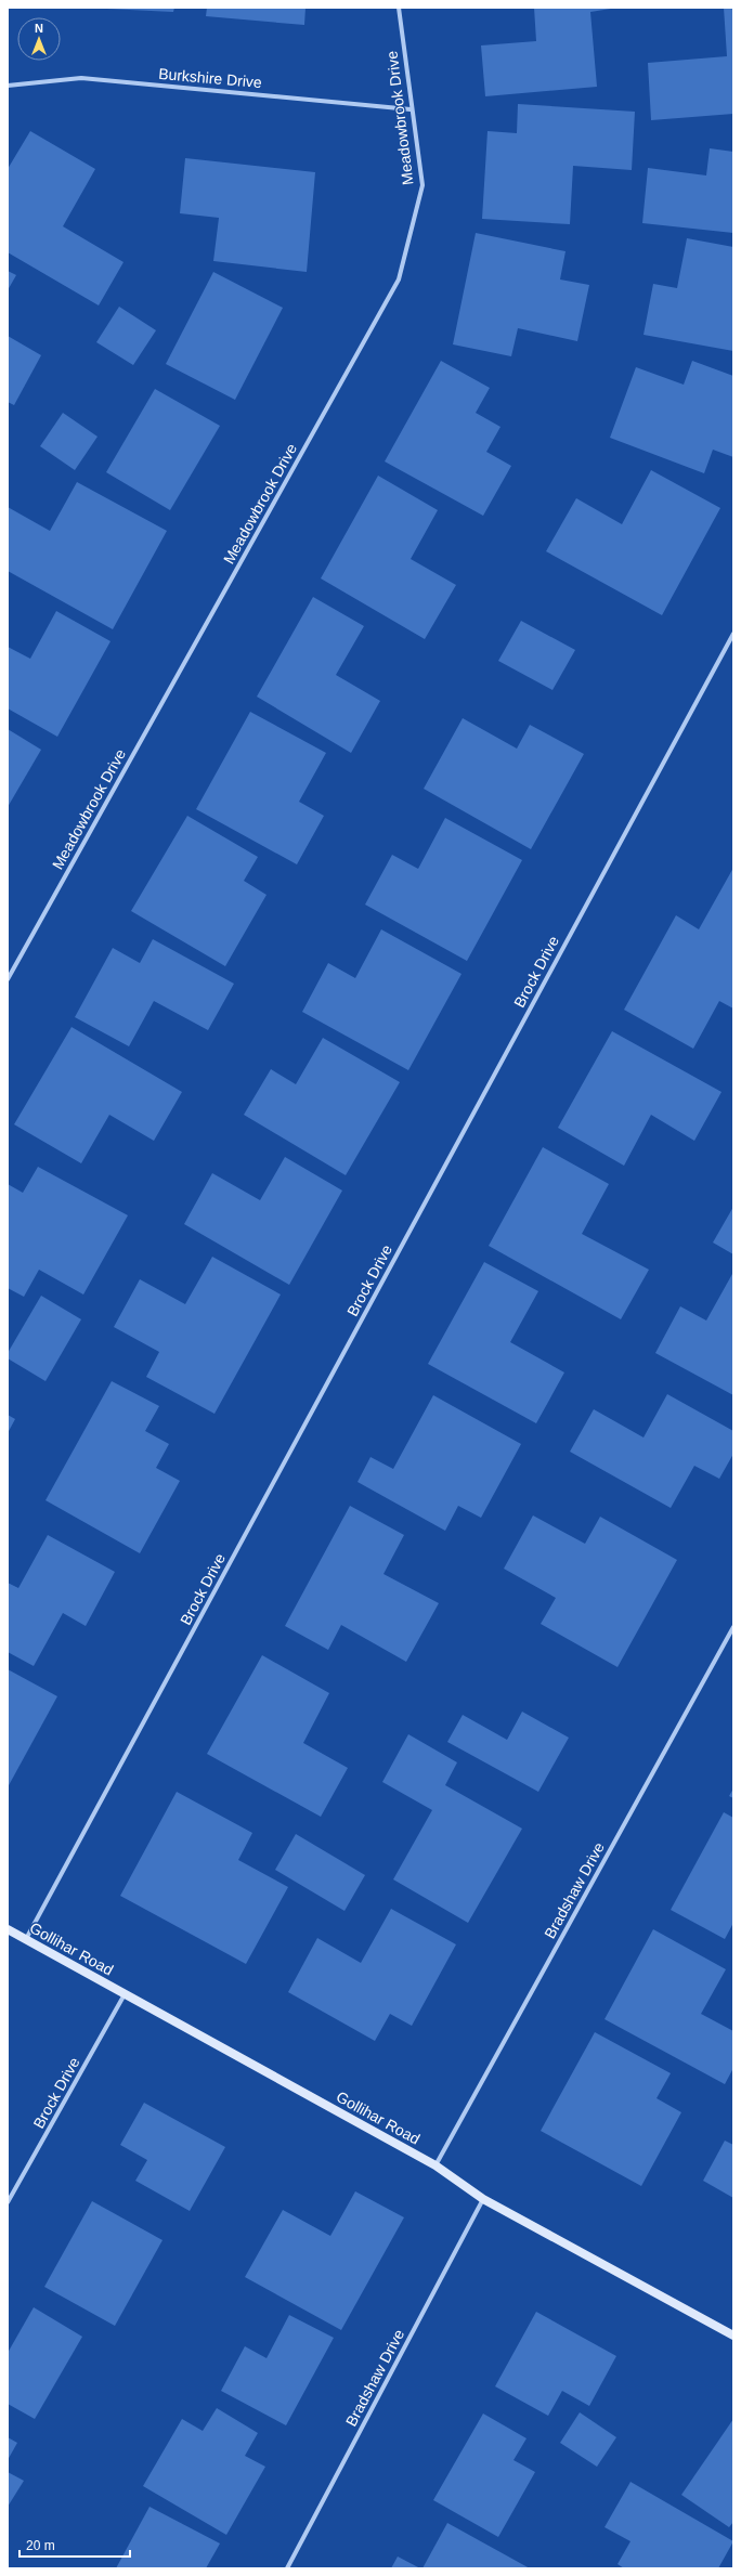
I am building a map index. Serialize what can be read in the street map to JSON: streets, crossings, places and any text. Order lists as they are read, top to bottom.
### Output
{
  "streets": {
    "street": [
      "Burkshire Drive",
      "Meadowbrook Drive",
      "Brock Drive",
      "Bradshaw Drive",
      "Gollihar Road"
    ]
  },
  "crossings": [
    ["Burkshire Drive", "Meadowbrook Drive"],
    ["Brock Drive", "Gollihar Road"],
    ["Bradshaw Drive", "Gollihar Road"]
  ],
  "scale_bar": "20 m",
  "north": "top"
}
